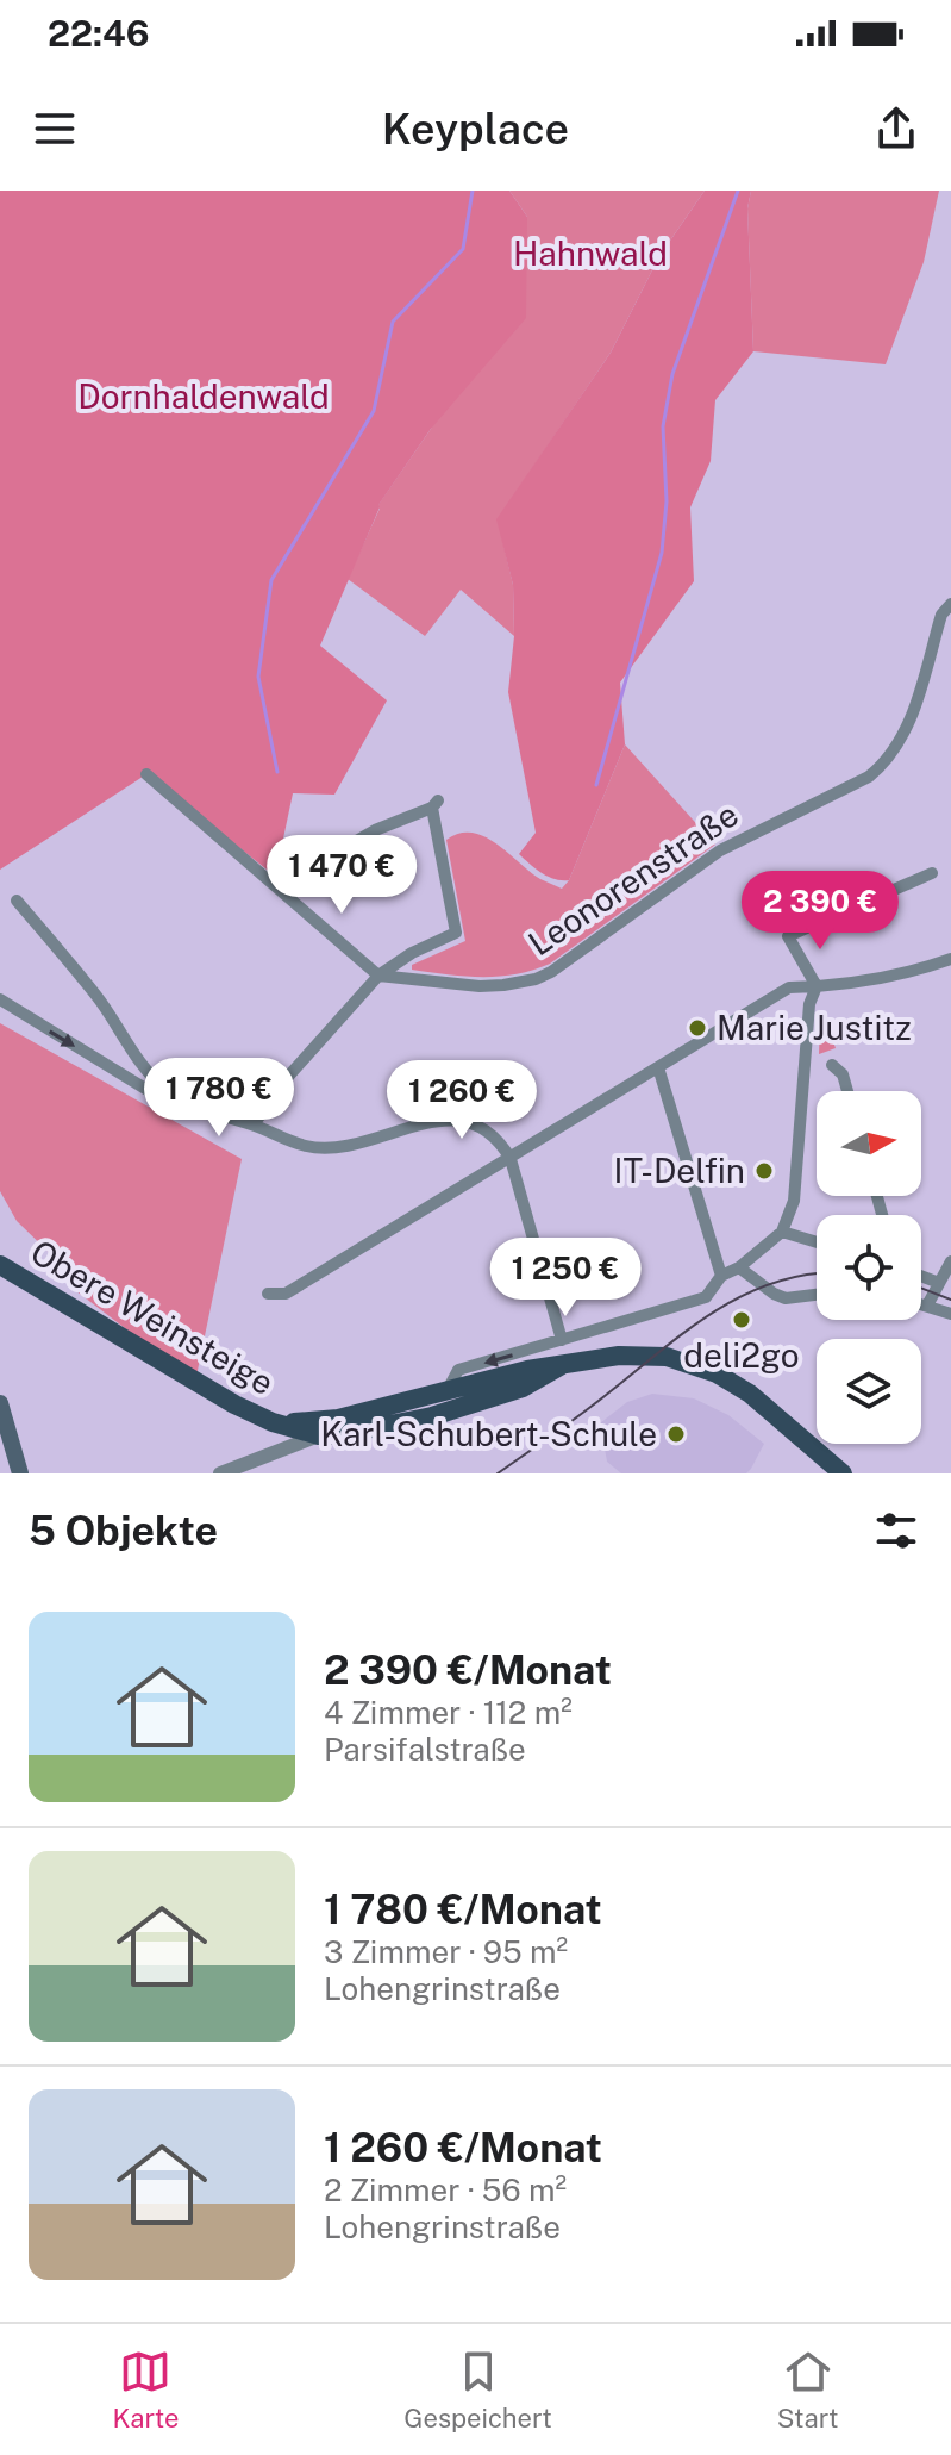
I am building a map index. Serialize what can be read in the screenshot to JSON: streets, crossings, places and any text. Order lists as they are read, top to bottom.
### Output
{
  "streets": {
    "main road": ["Obere Weinsteige"],
    "street": ["Leonorenstraße"]
  },
  "parks": ["Hahnwald", "Dornhaldenwald"],
  "places": [
    "Marie Justitz",
    "IT-Delfin",
    "deli2go",
    "Karl-Schubert-Schule"
  ],
  "north": "right",
  "page": {
    "status": "22:46",
    "header": "Keyplace",
    "price": [
      "1 470 €",
      "2 390 €",
      "1 780 €",
      "1 260 €",
      "1 250 €"
    ],
    "heading": "5 Objekte",
    "list": [
      {
        "name": "2 390 €/Monat",
        "note": "4 Zimmer · 112 m² · Parsifalstraße"
      },
      {
        "name": "1 780 €/Monat",
        "note": "3 Zimmer · 95 m² · Lohengrinstraße"
      },
      {
        "name": "1 260 €/Monat",
        "note": "2 Zimmer · 56 m² · Lohengrinstraße"
      }
    ],
    "tabs": ["Karte", "Gespeichert", "Start"]
  }
}
